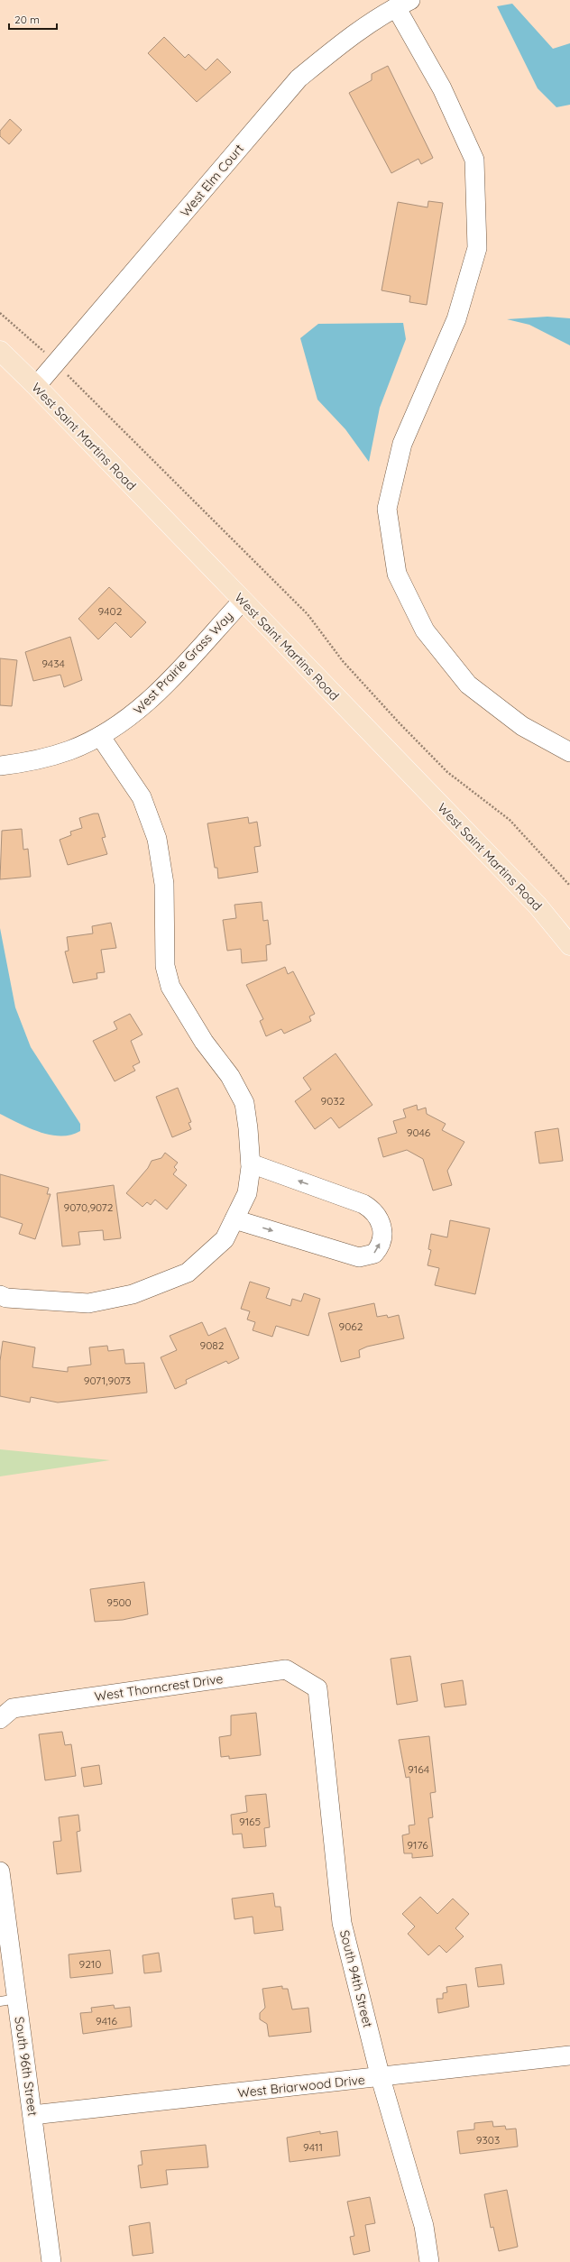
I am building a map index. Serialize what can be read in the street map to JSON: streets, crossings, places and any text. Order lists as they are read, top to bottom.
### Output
{
  "streets": {
    "main road": ["West Saint Martins Road"],
    "street": [
      "West Elm Court",
      "West Prairie Grass Way",
      "West Thorncrest Drive",
      "South 94th Street",
      "South 96th Street",
      "West Briarwood Drive"
    ]
  },
  "crossings": [
    ["West Elm Court", "West Saint Martins Road"],
    ["West Saint Martins Road", "West Prairie Grass Way"],
    ["West Thorncrest Drive", "South 94th Street"],
    ["South 94th Street", "West Briarwood Drive"],
    ["South 96th Street", "West Briarwood Drive"]
  ],
  "house_numbers": [
    "9402",
    "9434",
    "9032",
    "9046",
    "9070,9072",
    "9062",
    "9082",
    "9071,9073",
    "9500",
    "9164",
    "9165",
    "9176",
    "9210",
    "9416",
    "9303",
    "9411"
  ],
  "scale_bar": "20 m"
}
